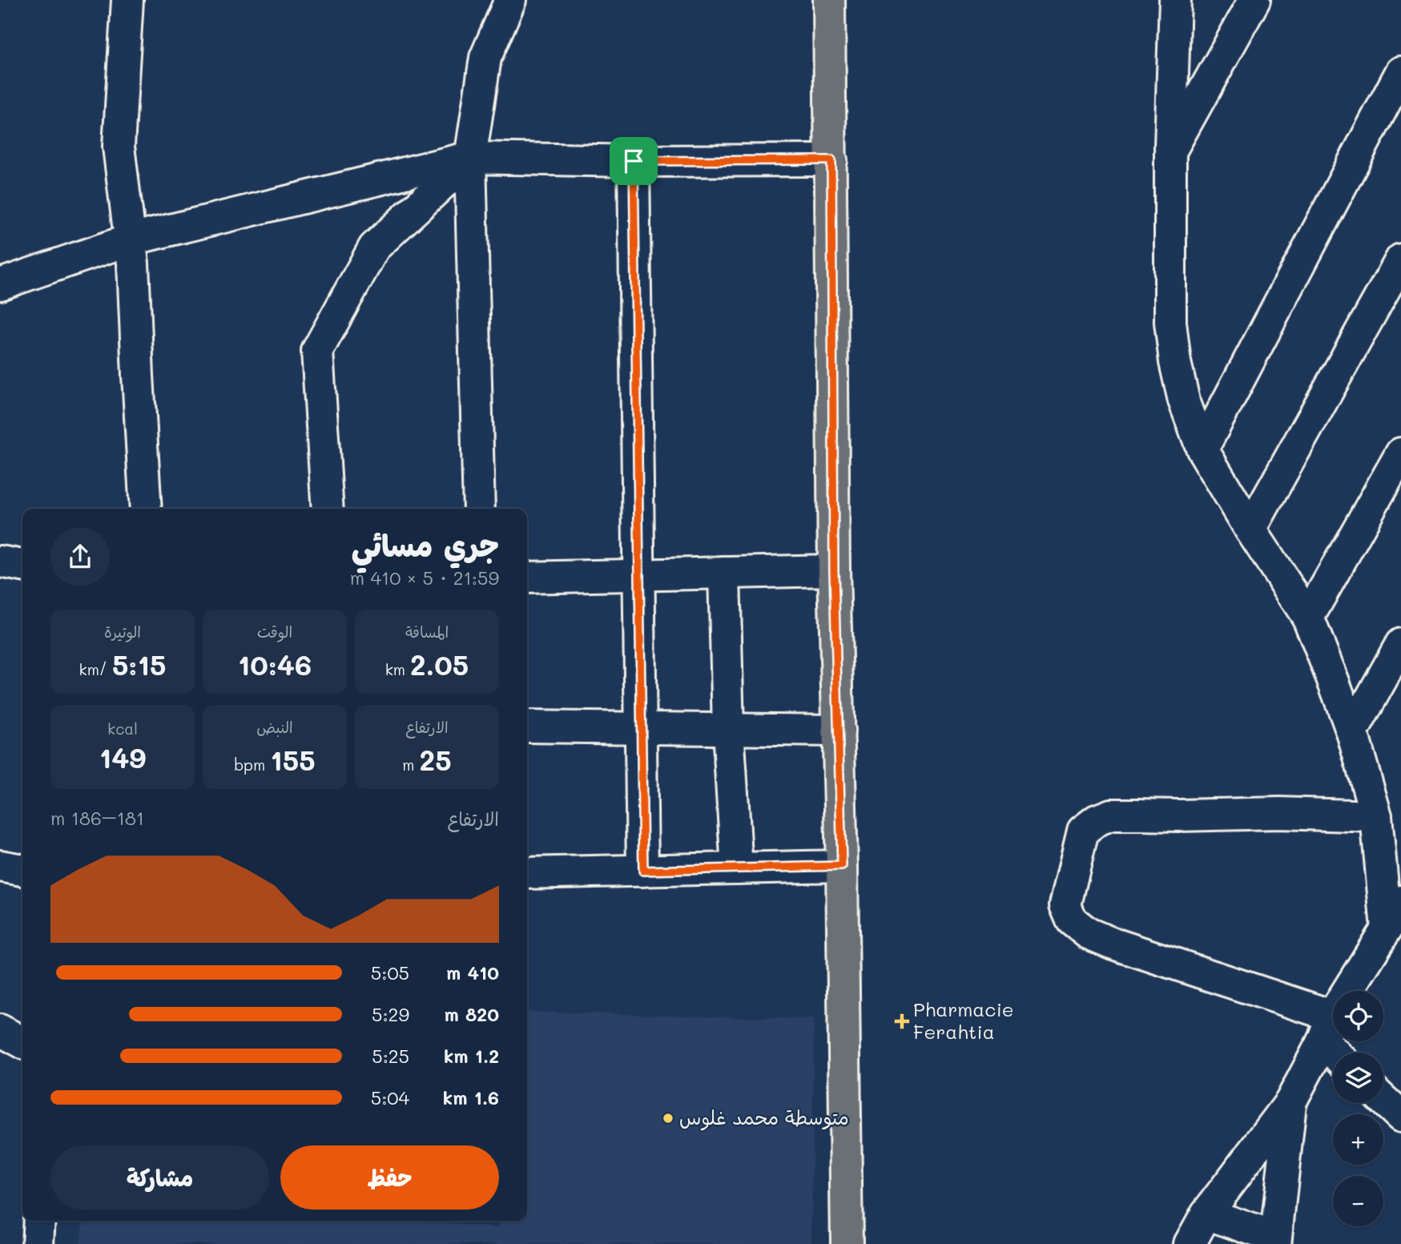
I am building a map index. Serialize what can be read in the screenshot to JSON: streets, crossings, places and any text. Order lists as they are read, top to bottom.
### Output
{
  "places": {
    "health": ["Pharmacie Ferahtia"],
    "other": ["متوسطة محمد غلوس"]
  },
  "page": {
    "heading": ["جري مسائي", "21:59 · 5 × 410 m"],
    "stats": [
      ["المسافة", "2.05 km"],
      ["الوقت", "10:46"],
      ["الوتيرة", "5:15 /km"],
      ["الارتفاع", "25 m"],
      ["النبض", "155 bpm"],
      ["kcal", "149"]
    ],
    "chart": ["الارتفاع", "181–186 m"],
    "list": [
      {
        "name": "410 m",
        "note": "5:05"
      },
      {
        "name": "820 m",
        "note": "5:29"
      },
      {
        "name": "1.2 km",
        "note": "5:25"
      },
      {
        "name": "1.6 km",
        "note": "5:04"
      }
    ],
    "map_buttons": ["+", "−"],
    "buttons": ["حفظ", "مشاركة"]
  }
}
